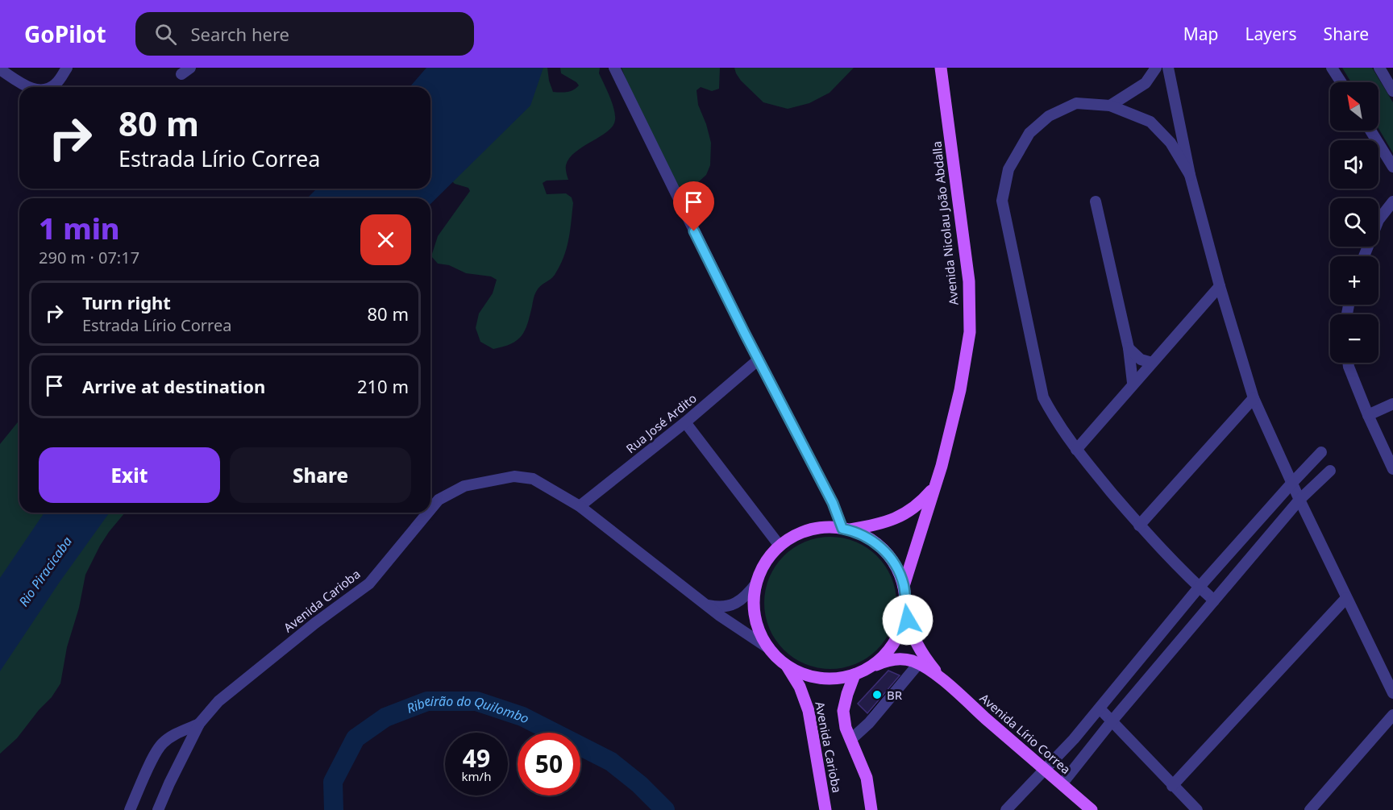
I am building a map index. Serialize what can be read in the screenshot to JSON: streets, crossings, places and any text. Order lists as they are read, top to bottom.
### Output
{
  "streets": {
    "main road": ["Avenida Nicolau João Abdalla", "Avenida Carioba", "Avenida Lírio Correa"],
    "street": ["Rua José Ardito"]
  },
  "crossings": [
    ["Avenida Nicolau João Abdalla", "Avenida Carioba"],
    ["Avenida Nicolau João Abdalla", "Avenida Lírio Correa"],
    ["Rua José Ardito", "Avenida Carioba"],
    ["Avenida Carioba", "Avenida Lírio Correa"]
  ],
  "water": ["Rio Piracicaba", "Ribeirão do Quilombo"],
  "places": ["BR"],
  "north": "top left",
  "page": {
    "header": "GoPilot",
    "search": "Search here",
    "nav": ["Map", "Layers", "Share"],
    "map_buttons": ["+", "−"],
    "turn": ["80 m", "Estrada Lírio Correa"],
    "heading": ["1 min", "290 m · 07:17"],
    "list": [
      {
        "name": "Turn right",
        "note": "Estrada Lírio Correa",
        "value": "80 m"
      },
      {
        "name": "Arrive at destination",
        "value": "210 m"
      }
    ],
    "buttons": ["Exit", "Share"],
    "speed": "49 km/h",
    "limit": "50"
  }
}
